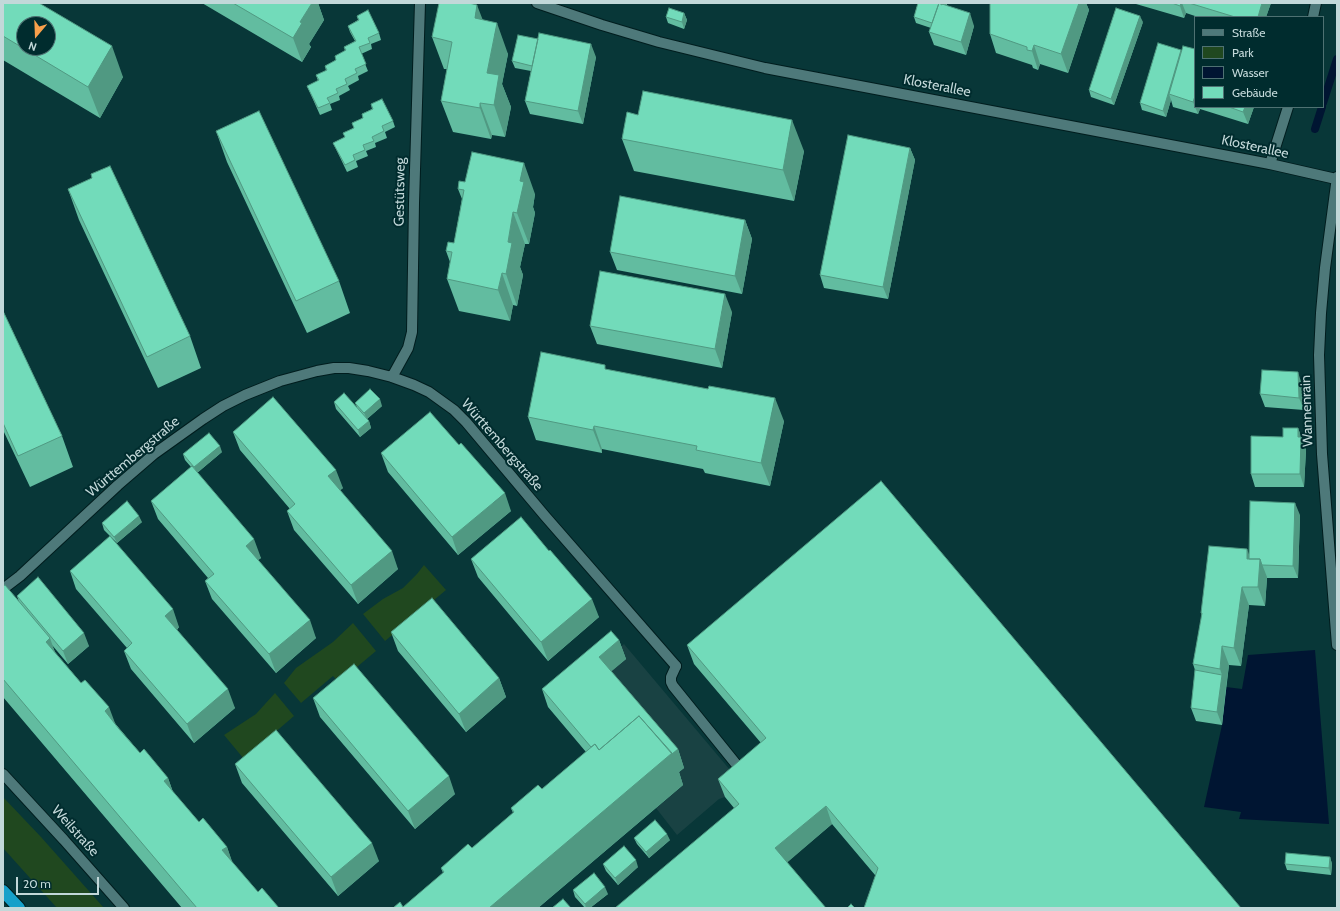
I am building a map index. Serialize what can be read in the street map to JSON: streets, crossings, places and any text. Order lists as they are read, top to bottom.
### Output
{
  "streets": {
    "street": [
      "Klosterallee",
      "Gestütsweg",
      "Wannenrain",
      "Württembergstraße",
      "Weilstraße"
    ]
  },
  "crossings": [
    ["Klosterallee", "Wannenrain"],
    ["Gestütsweg", "Württembergstraße"]
  ],
  "legend": [
    "Straße",
    "Park",
    "Wasser",
    "Gebäude"
  ],
  "scale_bar": "20 m",
  "north": "bottom"
}
